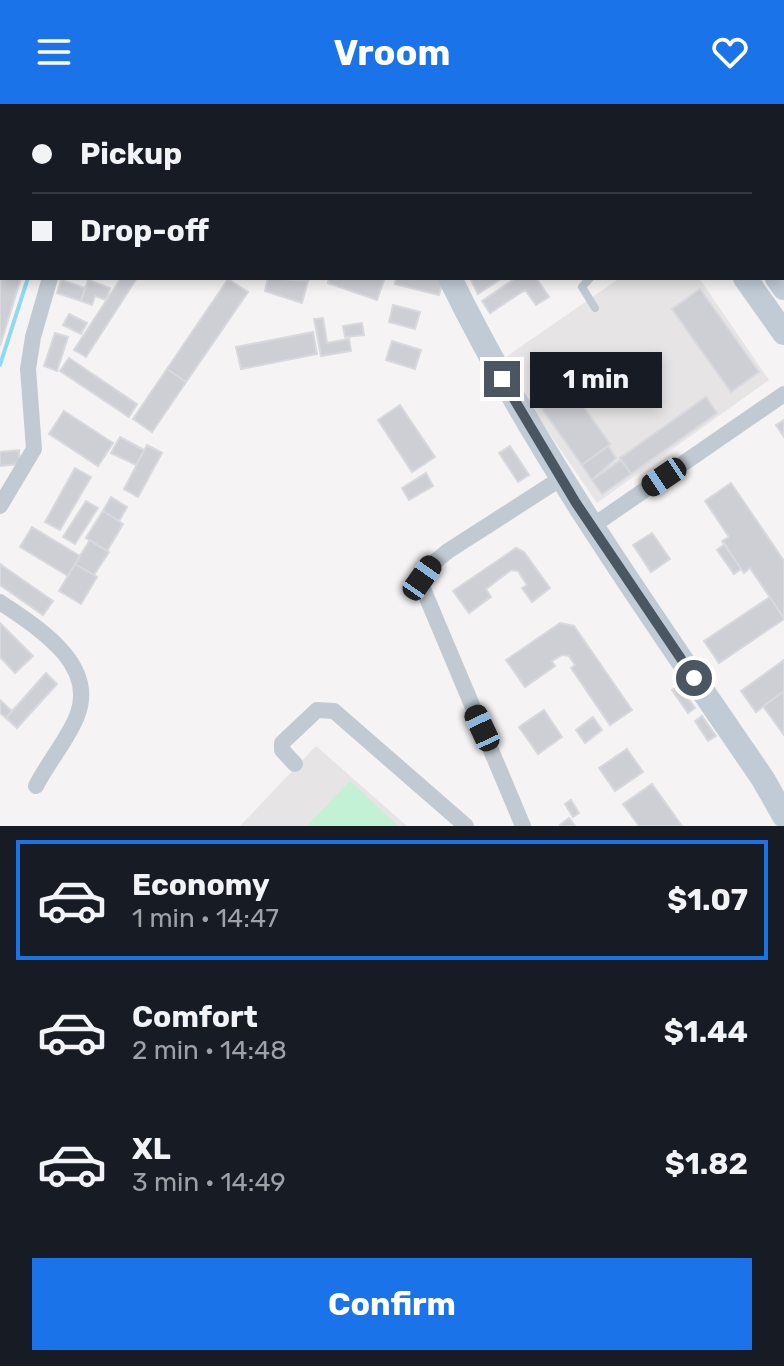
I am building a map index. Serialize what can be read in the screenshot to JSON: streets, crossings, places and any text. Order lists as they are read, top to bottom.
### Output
{
  "page": {
    "header": "Vroom",
    "banner": ["Pickup", "Drop-off"],
    "bubble": "1 min",
    "list": [
      {
        "name": "Economy",
        "note": "1 min · 14:47",
        "value": "$1.07"
      },
      {
        "name": "Comfort",
        "note": "2 min · 14:48",
        "value": "$1.44"
      },
      {
        "name": "XL",
        "note": "3 min · 14:49",
        "value": "$1.82"
      }
    ],
    "buttons": "Confirm"
  }
}
